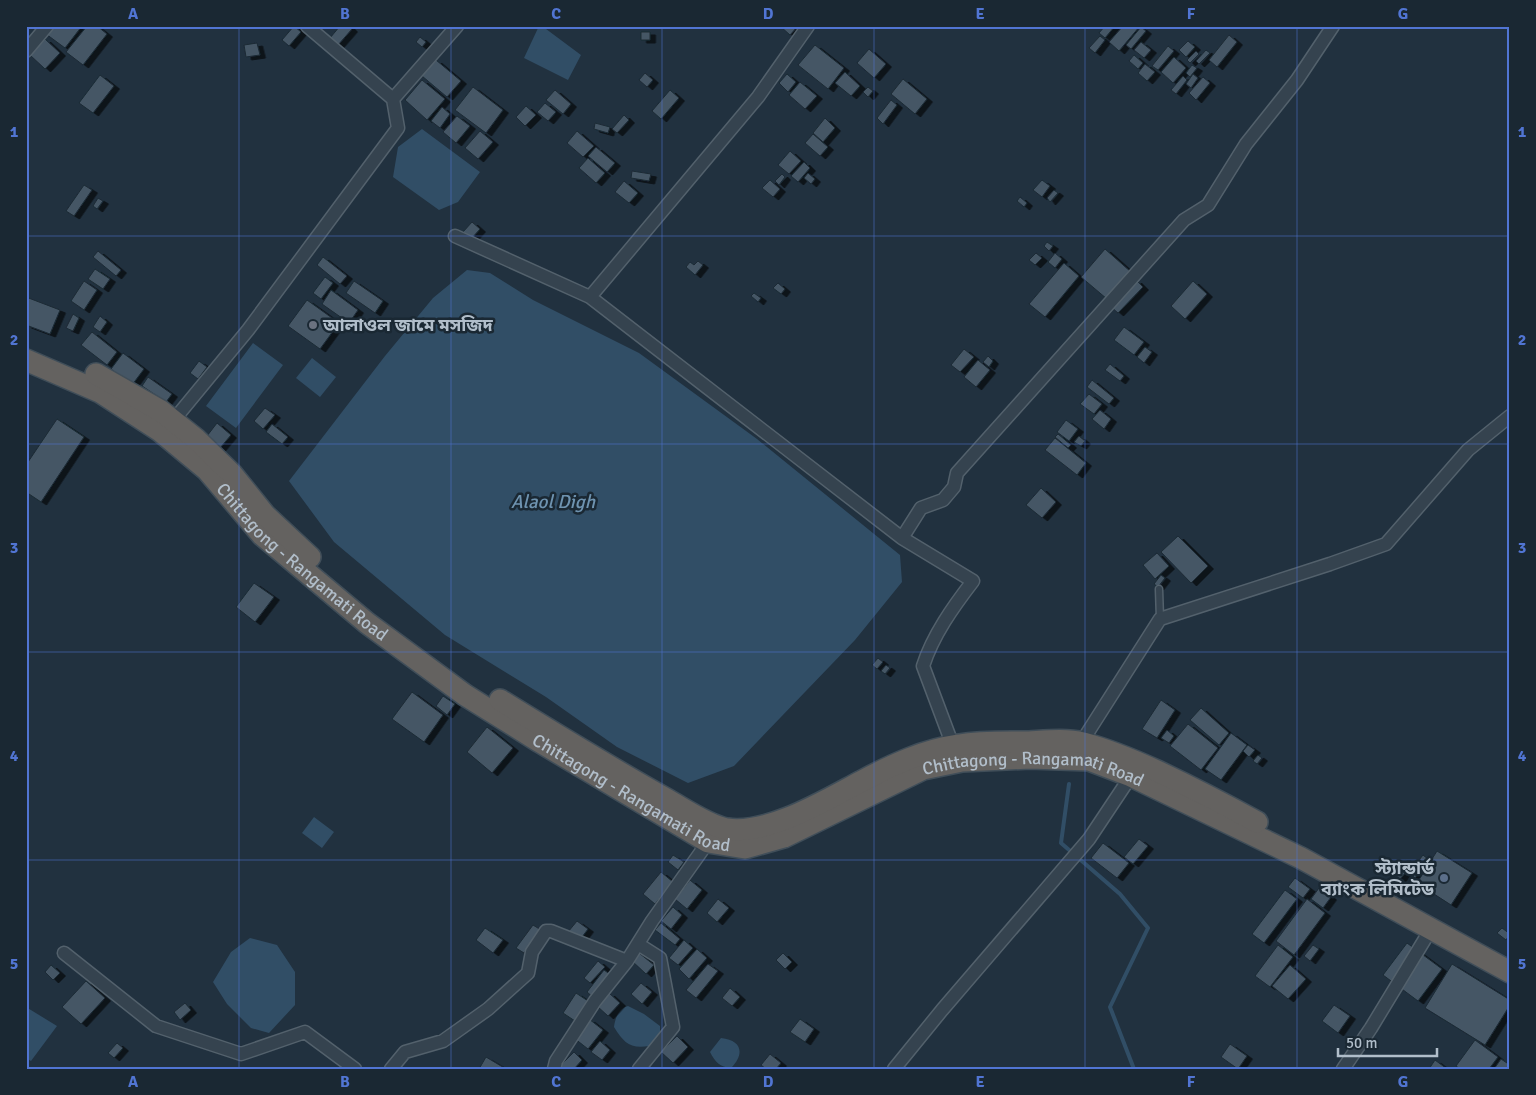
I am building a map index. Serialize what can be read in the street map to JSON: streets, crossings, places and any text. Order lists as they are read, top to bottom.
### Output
{
  "streets": {
    "highway": ["Chittagong - Rangamati Road"]
  },
  "water": ["Alaol Digh"],
  "places": ["আলাওল জামে মসজিদ", "স্ট্যান্ডার্ড ব্যাংক লিমিটেড"],
  "scale_bar": "50 m",
  "grid": {
    "columns": [
      "A",
      "B",
      "C",
      "D",
      "E",
      "F",
      "G"
    ],
    "rows": [
      "1",
      "2",
      "3",
      "4",
      "5"
    ]
  }
}
